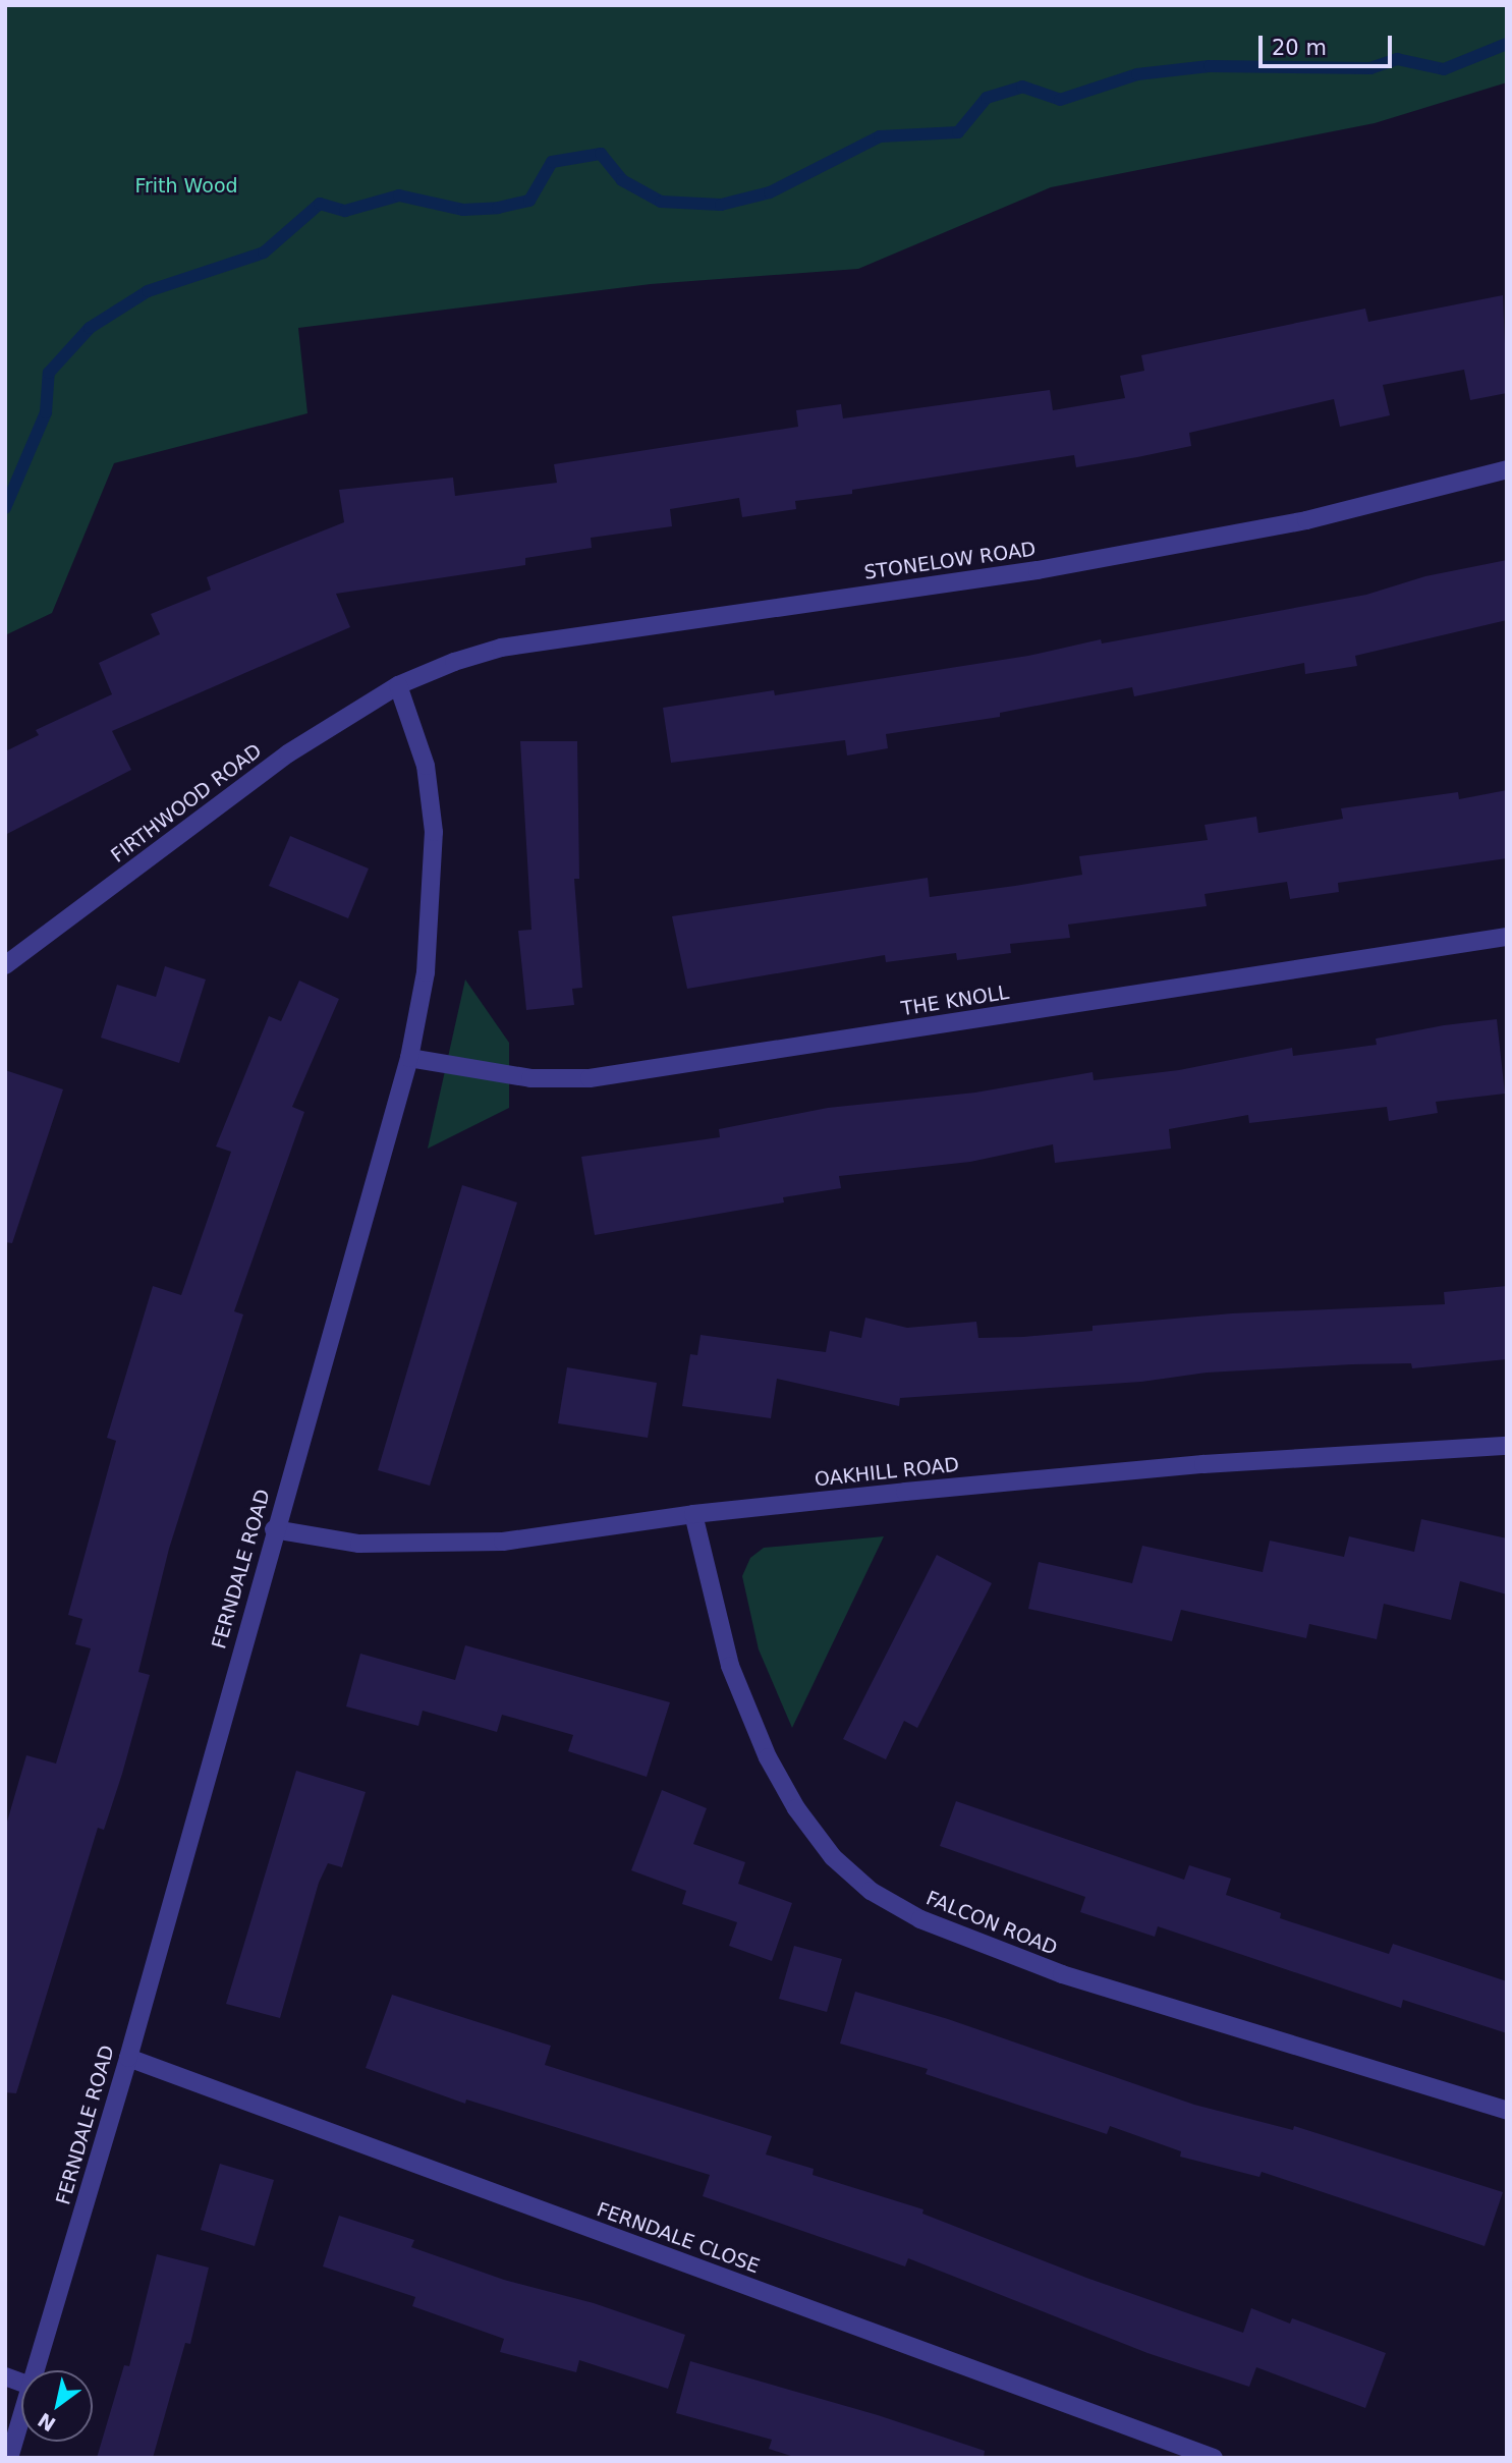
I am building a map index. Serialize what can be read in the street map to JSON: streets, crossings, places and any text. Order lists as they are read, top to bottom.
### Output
{
  "streets": {
    "street": [
      "STONELOW ROAD",
      "FIRTHWOOD ROAD",
      "THE KNOLL",
      "OAKHILL ROAD",
      "FERNDALE ROAD",
      "FALCON ROAD",
      "FERNDALE CLOSE"
    ]
  },
  "crossings": [
    ["STONELOW ROAD", "FIRTHWOOD ROAD"],
    ["STONELOW ROAD", "FERNDALE ROAD"],
    ["FIRTHWOOD ROAD", "FERNDALE ROAD"],
    ["THE KNOLL", "FERNDALE ROAD"],
    ["OAKHILL ROAD", "FERNDALE ROAD"],
    ["OAKHILL ROAD", "FALCON ROAD"],
    ["FERNDALE ROAD", "FERNDALE CLOSE"]
  ],
  "parks": ["Frith Wood"],
  "scale_bar": "20 m",
  "north": "bottom left"
}
